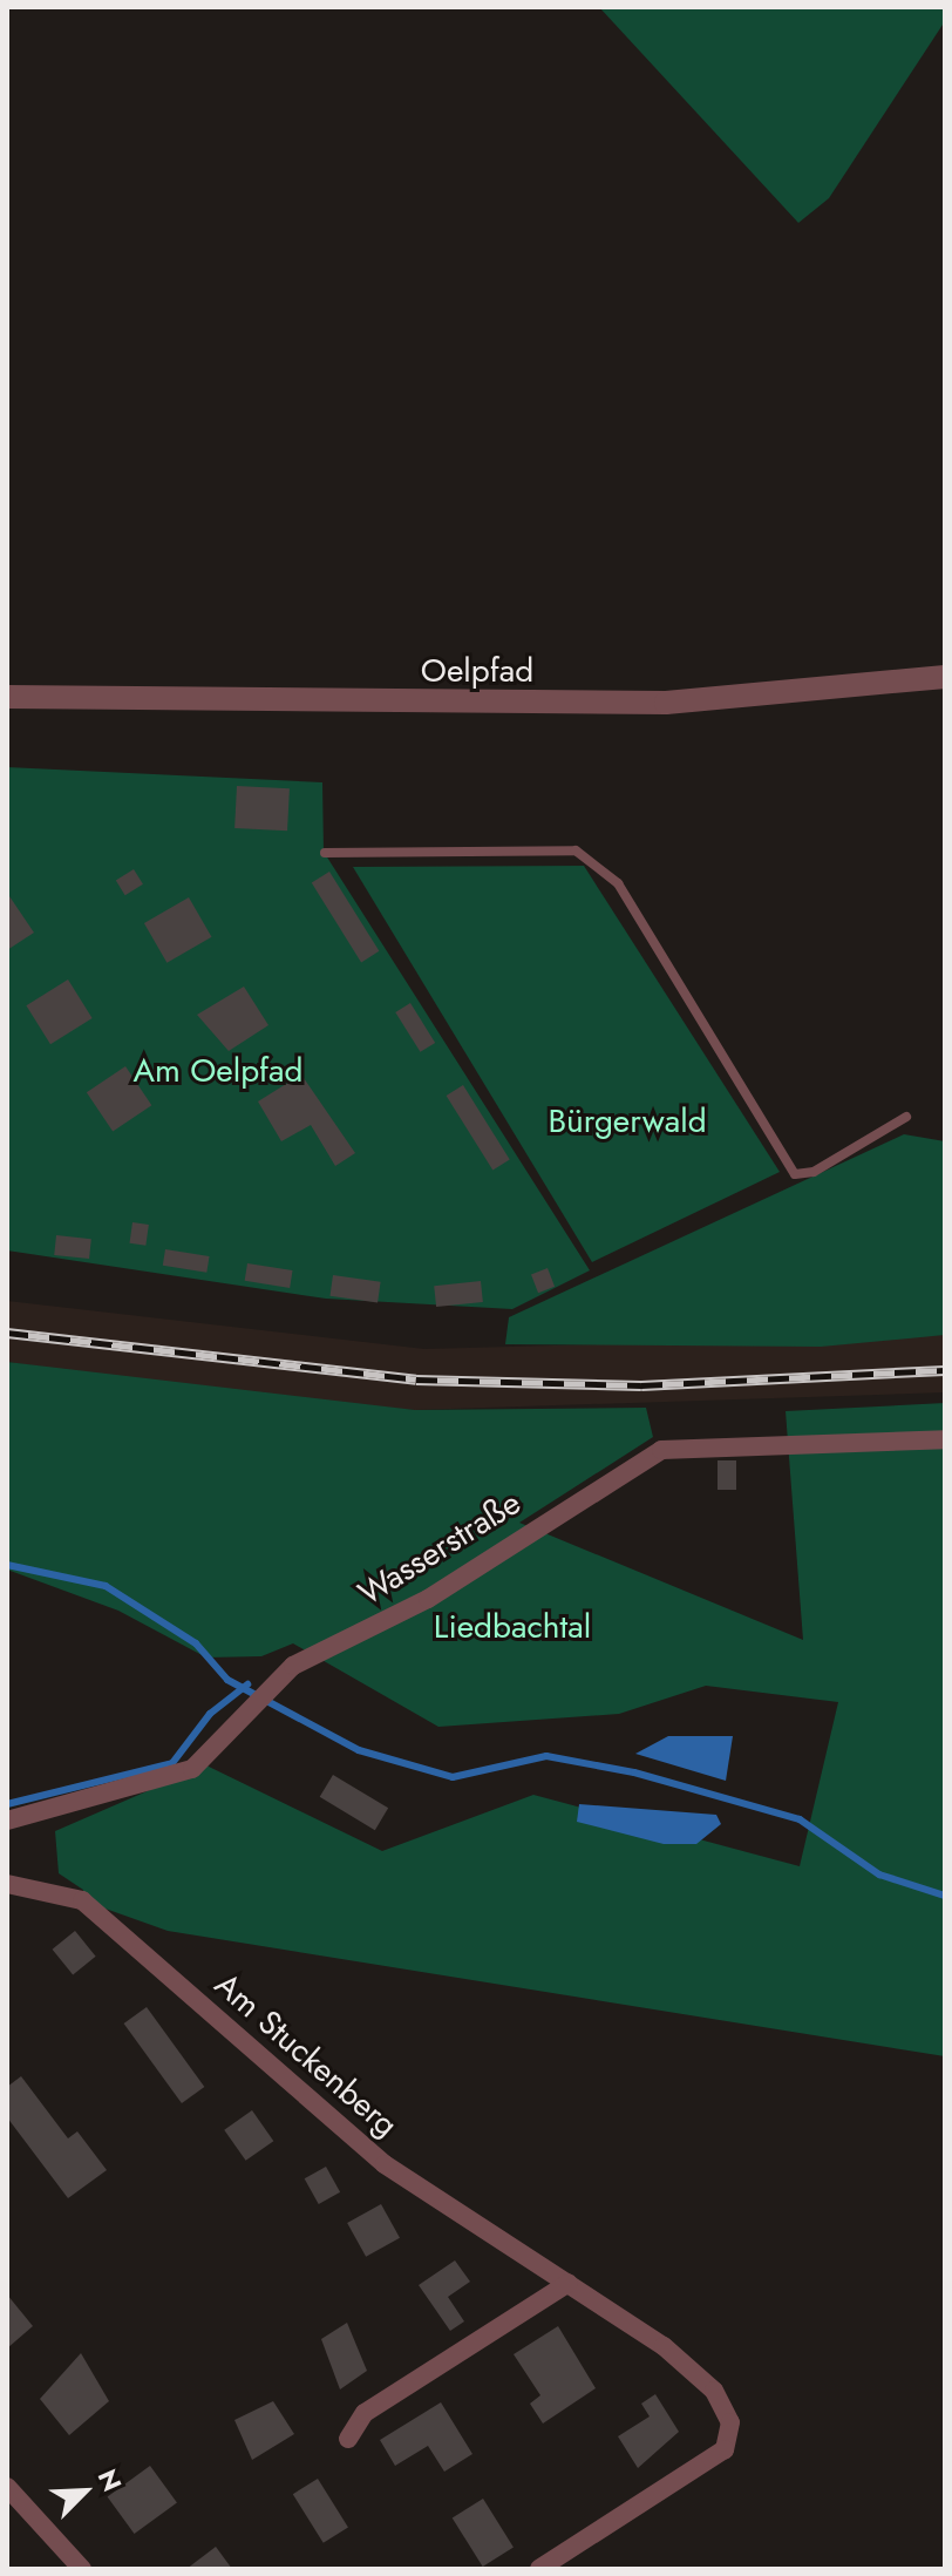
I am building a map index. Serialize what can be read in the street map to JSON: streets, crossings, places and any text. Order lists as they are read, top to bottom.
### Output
{
  "streets": {
    "street": ["Oelpfad", "Wasserstraße", "Am Stuckenberg"]
  },
  "parks": ["Am Oelpfad", "Bürgerwald", "Liedbachtal"],
  "north": "top right"
}
